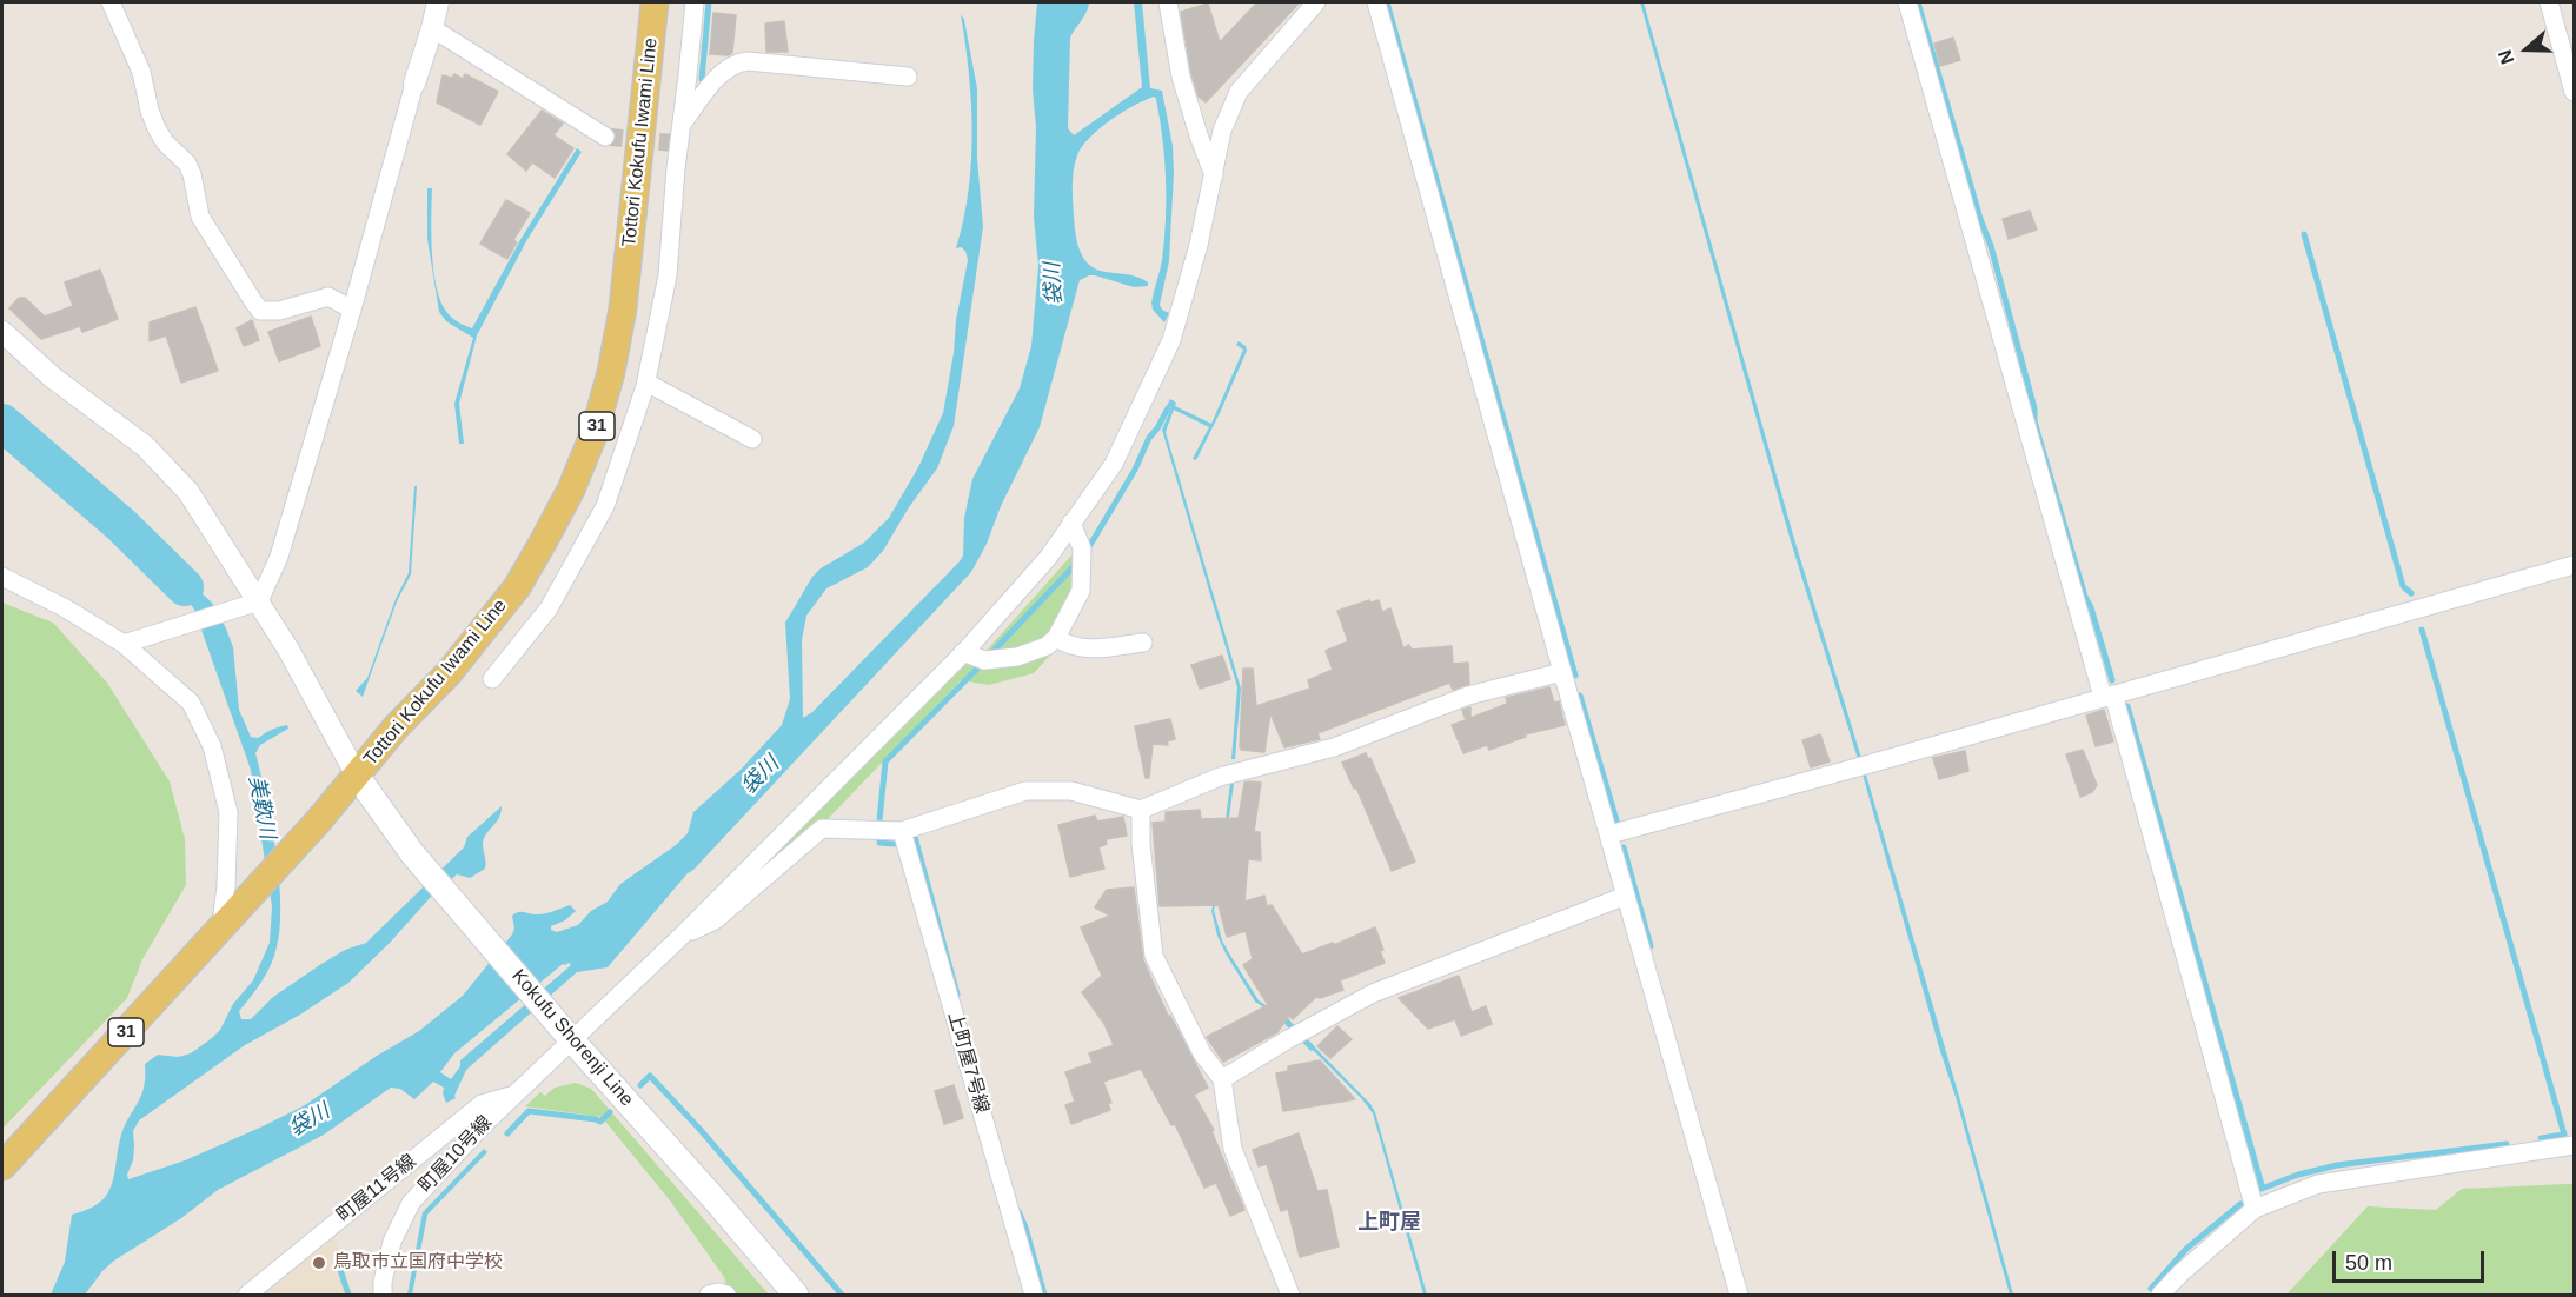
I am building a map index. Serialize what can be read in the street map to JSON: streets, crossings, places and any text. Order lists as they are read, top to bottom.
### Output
{
  "streets": {
    "main road": ["Tottori Kokufu Iwami Line", "31", "Kokufu Shorenji Line"],
    "street": ["上町屋7号線", "町屋10号線", "町屋11号線"]
  },
  "crossings": [
    ["Tottori Kokufu Iwami Line", "Kokufu Shorenji Line"],
    ["Kokufu Shorenji Line", "町屋10号線"],
    ["町屋10号線", "町屋11号線"]
  ],
  "districts": ["上町屋"],
  "water": ["袋川", "美歎川"],
  "places": ["鳥取市立国府中学校"],
  "scale_bar": "50 m",
  "north": "left"
}
